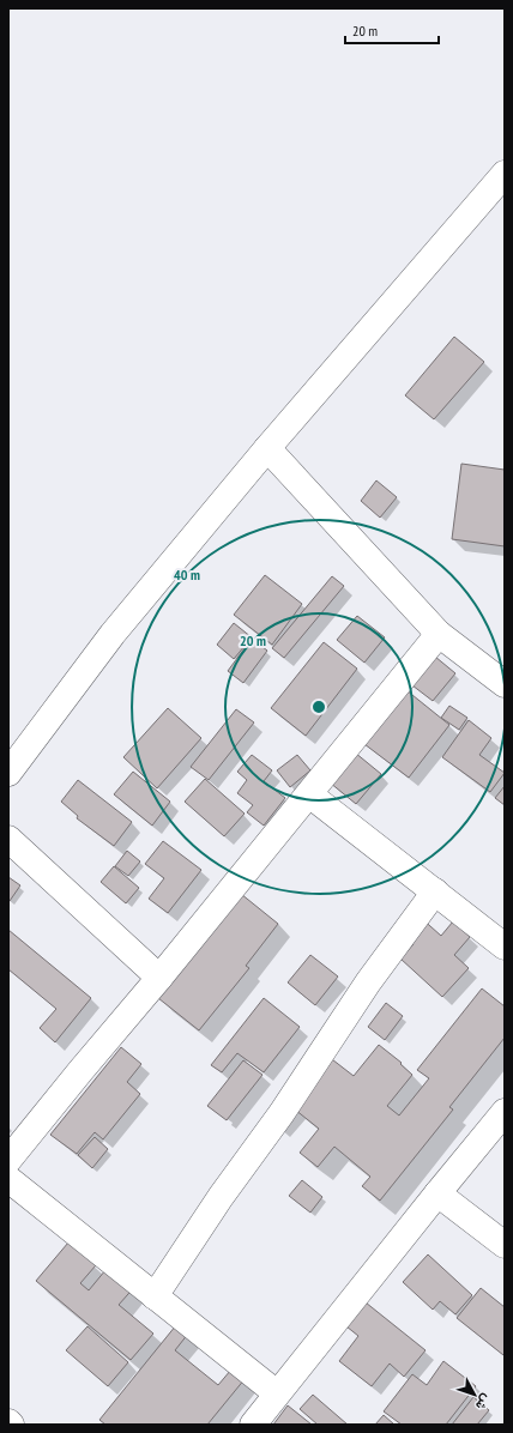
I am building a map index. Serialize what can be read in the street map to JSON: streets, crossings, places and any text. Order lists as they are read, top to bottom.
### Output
{
  "scale_bar": "20 m",
  "north": "bottom right",
  "rings": ["40 m", "20 m"]
}
